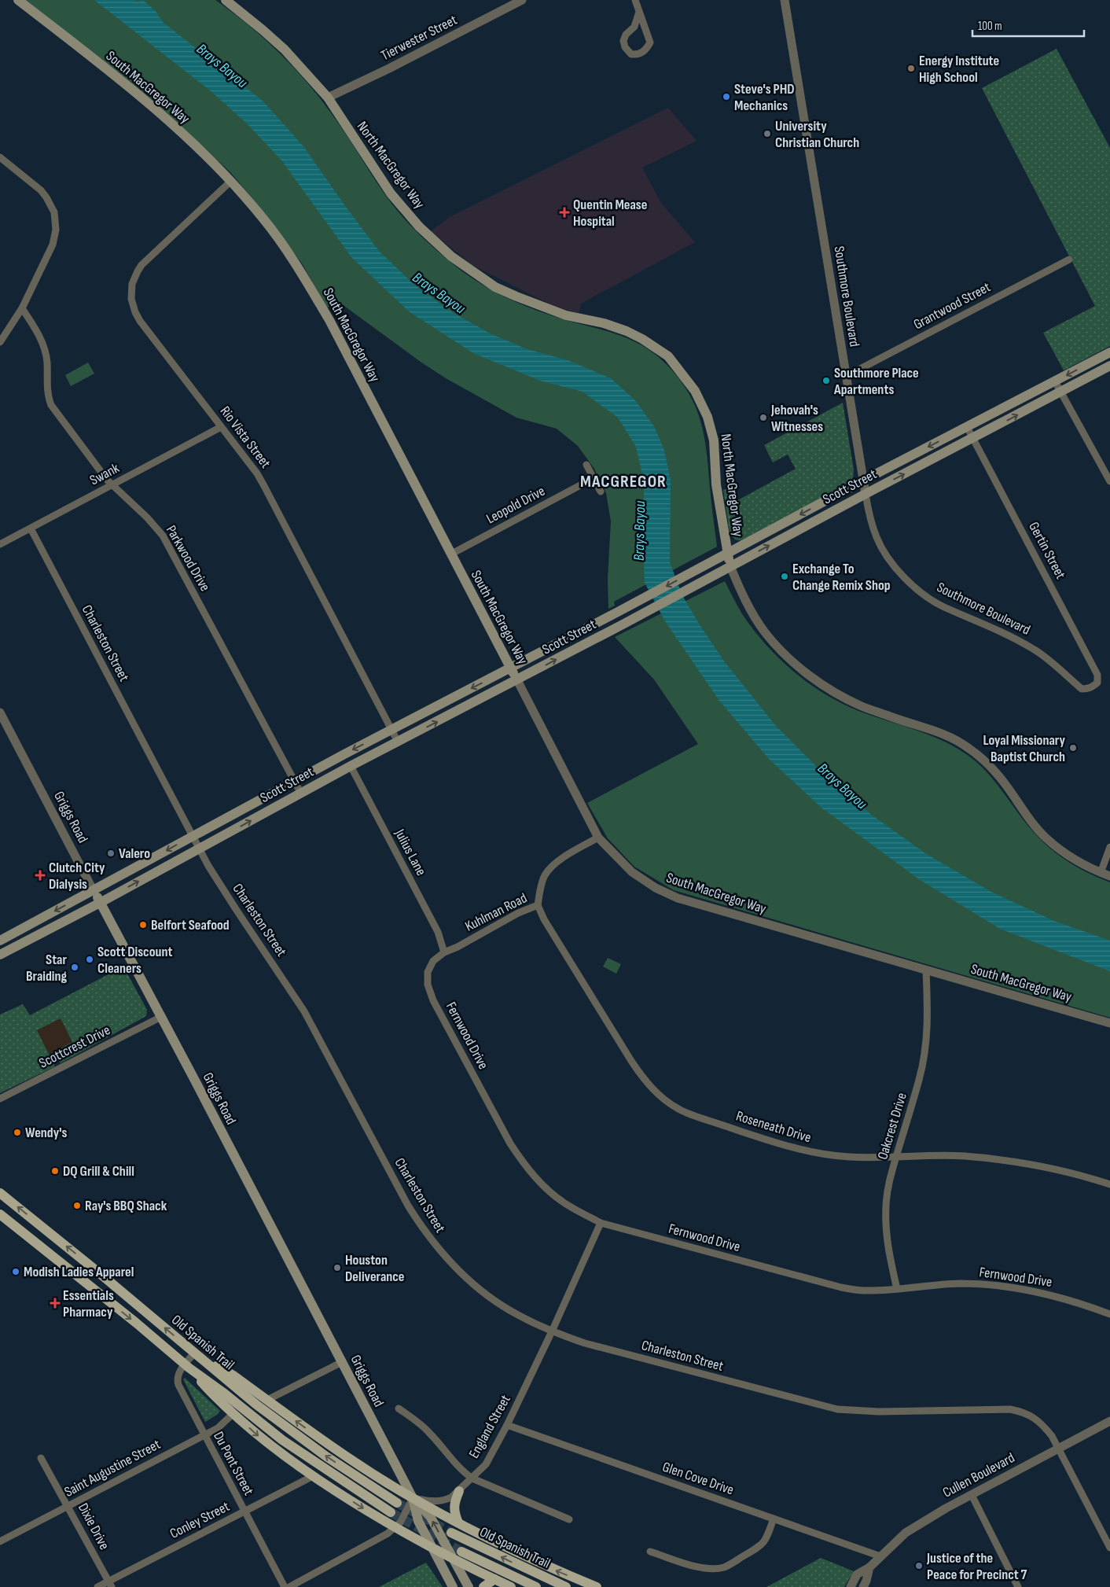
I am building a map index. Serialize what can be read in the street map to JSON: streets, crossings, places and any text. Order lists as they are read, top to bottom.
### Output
{
  "streets": {
    "main road": [
      "South MacGregor Way",
      "North MacGregor Way",
      "Scott Street",
      "Griggs Road",
      "Old Spanish Trail"
    ],
    "street": [
      "Tierwester Street",
      "Southmore Boulevard",
      "Grantwood Street",
      "Rio Vista Street",
      "Swank",
      "Leopold Drive",
      "Gertin Street",
      "Parkwood Drive",
      "Charleston Street",
      "Julius Lane",
      "Kuhlman Road",
      "Fernwood Drive",
      "Scottcrest Drive",
      "Oakcrest Drive",
      "Roseneath Drive",
      "England Street",
      "Du Pont Street",
      "Saint Augustine Street",
      "Cullen Boulevard",
      "Glen Cove Drive",
      "Conley Street",
      "Dixie Drive"
    ]
  },
  "crossings": [
    ["Tierwester Street", "North MacGregor Way"],
    ["South MacGregor Way", "Rio Vista Street"],
    ["South MacGregor Way", "Scott Street"],
    ["South MacGregor Way", "Leopold Drive"],
    ["South MacGregor Way", "Kuhlman Road"],
    ["South MacGregor Way", "Oakcrest Drive"],
    ["North MacGregor Way", "Scott Street"],
    ["Southmore Boulevard", "Grantwood Street"],
    ["Southmore Boulevard", "Scott Street"],
    ["Southmore Boulevard", "Gertin Street"],
    ["Rio Vista Street", "Swank"],
    ["Rio Vista Street", "Scott Street"],
    ["Swank", "Parkwood Drive"],
    ["Swank", "Charleston Street"],
    ["Scott Street", "Gertin Street"],
    ["Scott Street", "Parkwood Drive"],
    ["Scott Street", "Charleston Street"],
    ["Scott Street", "Griggs Road"],
    ["Scott Street", "Julius Lane"],
    ["Charleston Street", "England Street"],
    ["Charleston Street", "Cullen Boulevard"],
    ["Griggs Road", "Scottcrest Drive"],
    ["Griggs Road", "England Street"],
    ["Julius Lane", "Kuhlman Road"],
    ["Kuhlman Road", "Fernwood Drive"],
    ["Kuhlman Road", "Roseneath Drive"],
    ["Fernwood Drive", "Oakcrest Drive"],
    ["Fernwood Drive", "England Street"],
    ["Oakcrest Drive", "Roseneath Drive"],
    ["Old Spanish Trail", "Du Pont Street"],
    ["England Street", "Glen Cove Drive"],
    ["Du Pont Street", "Saint Augustine Street"],
    ["Du Pont Street", "Conley Street"],
    ["Saint Augustine Street", "Dixie Drive"],
    ["Cullen Boulevard", "Glen Cove Drive"],
    ["Conley Street", "Dixie Drive"]
  ],
  "districts": ["MACGREGOR"],
  "water": ["Brays Bayou"],
  "places": {
    "other": [
      "Energy Institute High School",
      "Steve's PHD Mechanics",
      "University Christian Church",
      "Southmore Place Apartments",
      "Jehovah's Witnesses",
      "Exchange To Change Remix Shop",
      "Loyal Missionary Baptist Church",
      "Valero",
      "Belfort Seafood",
      "Scott Discount Cleaners",
      "Star Braiding",
      "Wendy's",
      "DQ Grill & Chill",
      "Ray's BBQ Shack",
      "Houston Deliverance",
      "Modish Ladies Apparel",
      "Justice of the Peace for Precinct 7"
    ],
    "health": ["Quentin Mease Hospital", "Clutch City Dialysis", "Essentials Pharmacy"]
  },
  "scale_bar": "100 m"
}
